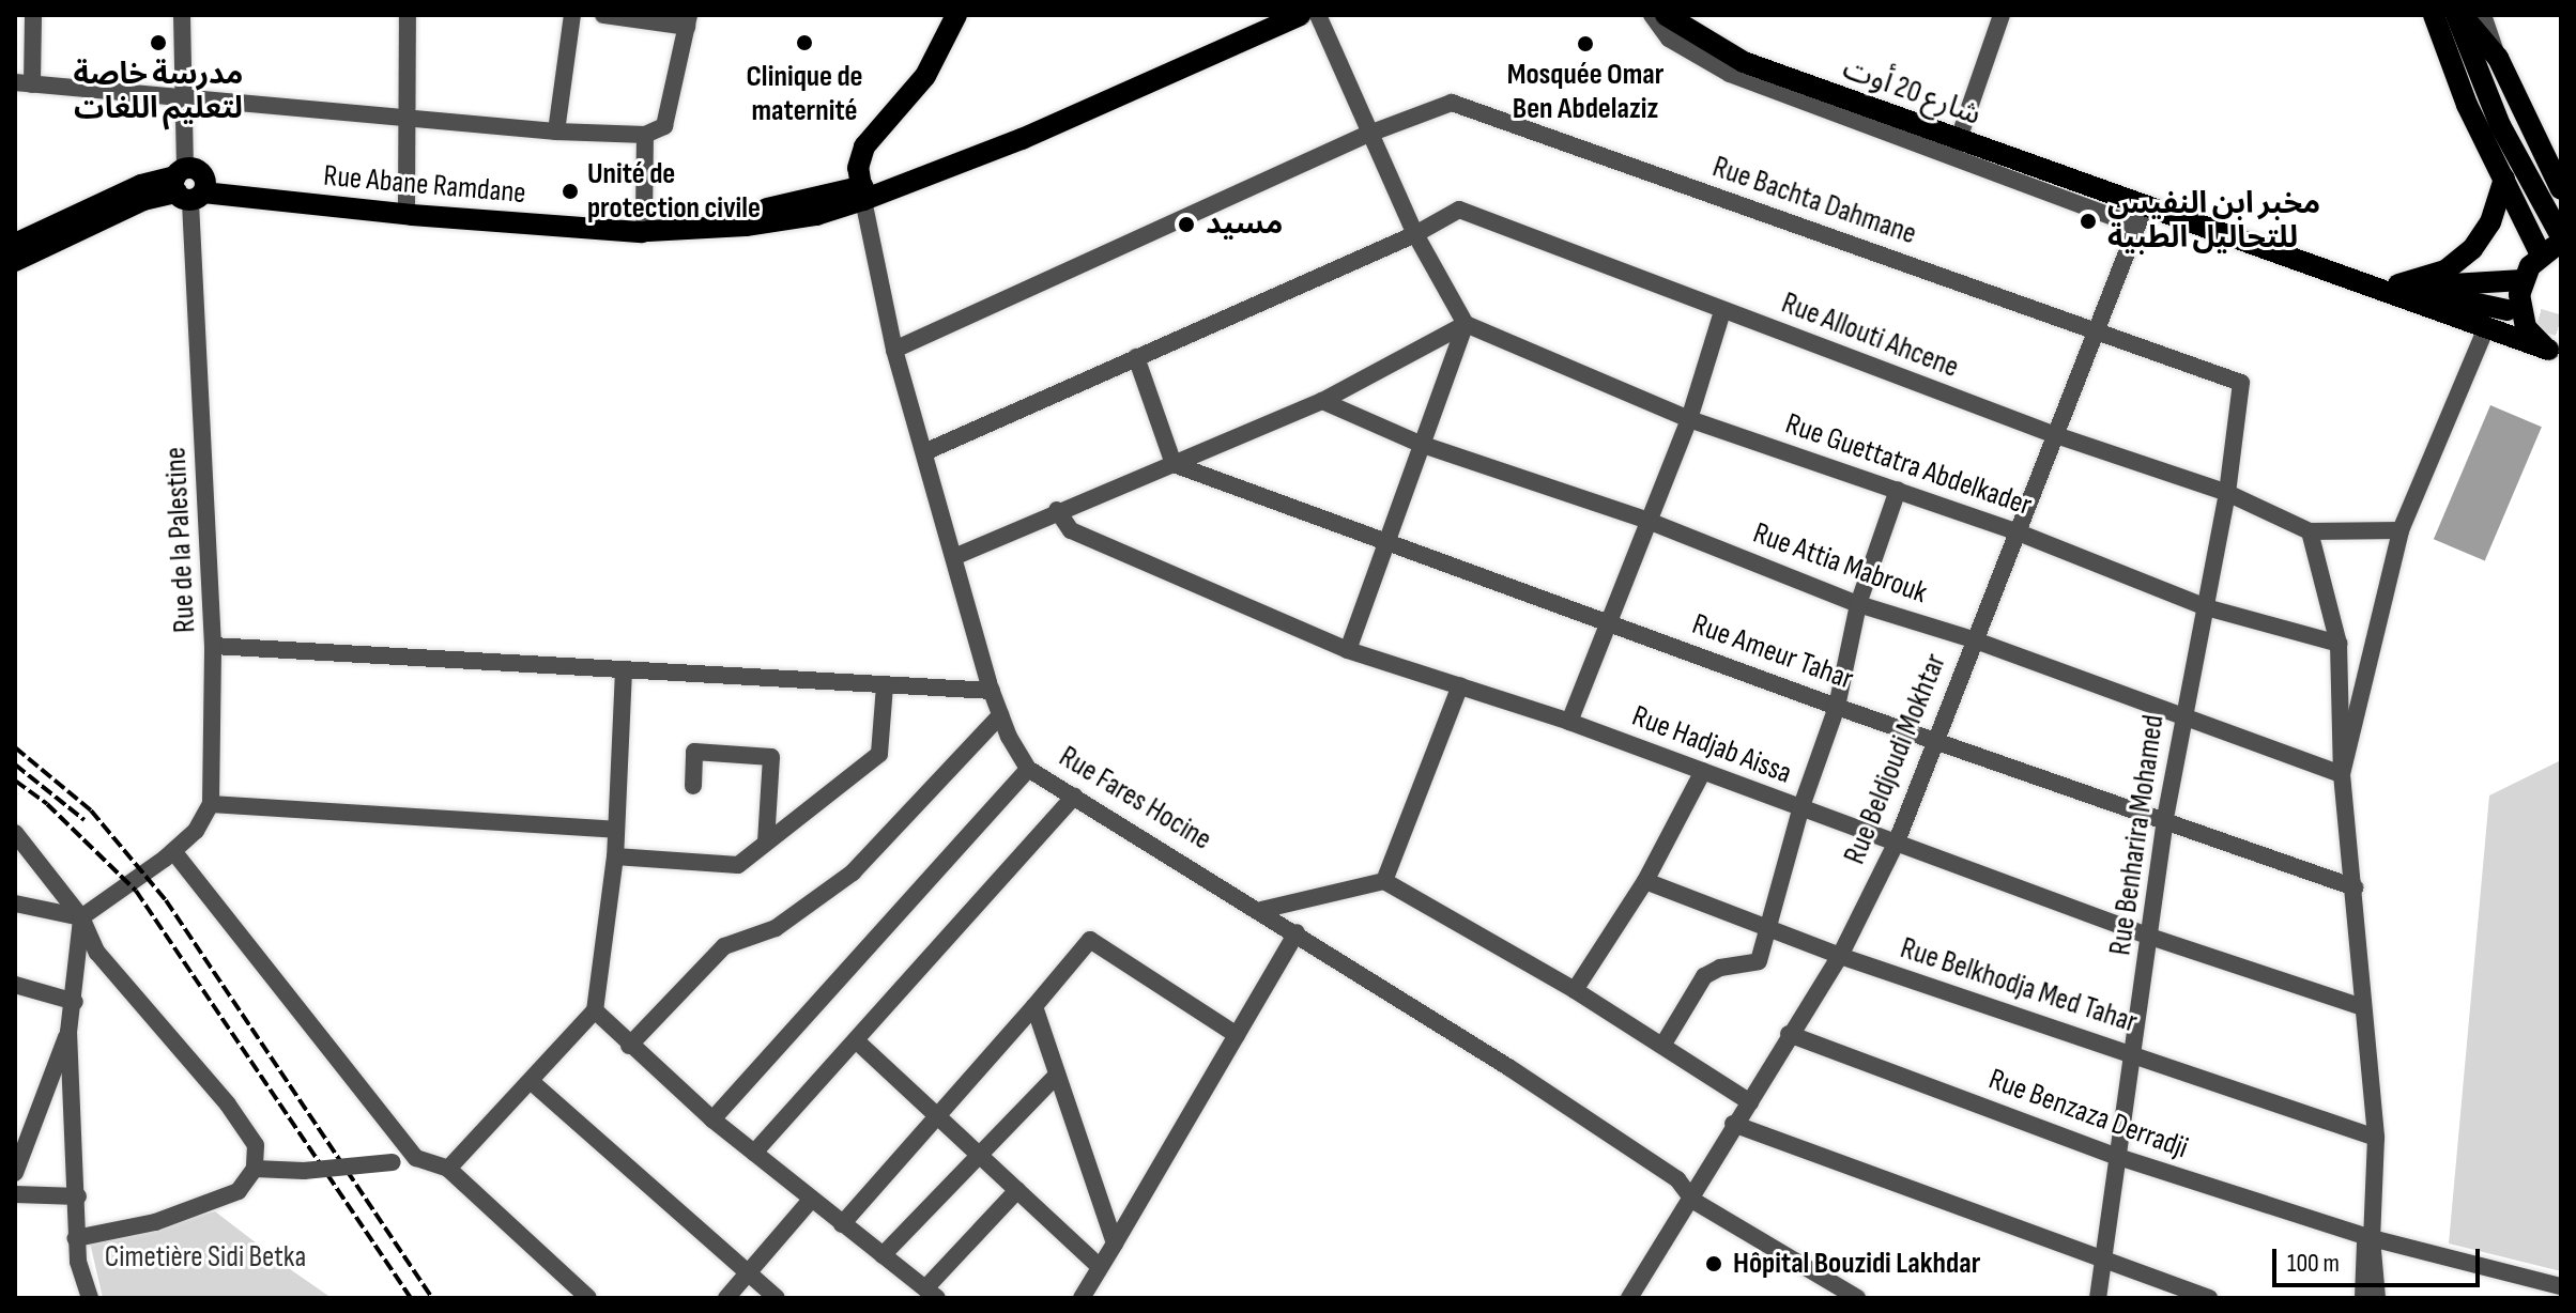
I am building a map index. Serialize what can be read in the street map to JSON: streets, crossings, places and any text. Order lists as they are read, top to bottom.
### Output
{
  "streets": {
    "main road": ["شارع 20 أوت", "Rue Abane Ramdane", "Rue Fares Hocine"],
    "street": [
      "Rue Bachta Dahmane",
      "Rue Allouti Ahcene",
      "Rue Guettatra Abdelkader",
      "Rue de la Palestine",
      "Rue Attia Mabrouk",
      "Rue Ameur Tahar",
      "Rue Hadjab Aissa",
      "Rue Beldjoudi Mokhtar",
      "Rue Benharira Mohamed",
      "Rue Belkhodja Med Tahar",
      "Rue Benzaza Derradji"
    ]
  },
  "crossings": [
    ["شارع 20 أوت", "Rue Beldjoudi Mokhtar"],
    ["Rue Abane Ramdane", "Rue de la Palestine"],
    ["Rue Abane Ramdane", "Rue Fares Hocine"],
    ["Rue Bachta Dahmane", "Rue Beldjoudi Mokhtar"],
    ["Rue Bachta Dahmane", "Rue Fares Hocine"],
    ["Rue Bachta Dahmane", "Rue Benharira Mohamed"],
    ["Rue Allouti Ahcene", "Rue Beldjoudi Mokhtar"],
    ["Rue Allouti Ahcene", "Rue Benharira Mohamed"],
    ["Rue Guettatra Abdelkader", "Rue Beldjoudi Mokhtar"],
    ["Rue Guettatra Abdelkader", "Rue Benharira Mohamed"],
    ["Rue Attia Mabrouk", "Rue Beldjoudi Mokhtar"],
    ["Rue Attia Mabrouk", "Rue Benharira Mohamed"],
    ["Rue Ameur Tahar", "Rue Beldjoudi Mokhtar"],
    ["Rue Ameur Tahar", "Rue Benharira Mohamed"],
    ["Rue Hadjab Aissa", "Rue Beldjoudi Mokhtar"],
    ["Rue Hadjab Aissa", "Rue Benharira Mohamed"],
    ["Rue Beldjoudi Mokhtar", "Rue Fares Hocine"],
    ["Rue Beldjoudi Mokhtar", "Rue Belkhodja Med Tahar"],
    ["Rue Beldjoudi Mokhtar", "Rue Benzaza Derradji"],
    ["Rue Benharira Mohamed", "Rue Belkhodja Med Tahar"],
    ["Rue Benharira Mohamed", "Rue Benzaza Derradji"]
  ],
  "parks": ["Cimetière Sidi Betka"],
  "places": [
    "مدرسة خاصة لتعليم اللغات",
    "Clinique de maternité",
    "Mosquée Omar Ben Abdelaziz",
    "Unité de protection civile",
    "مخبر ابن النفيس للتحاليل الطبية",
    "مسيد",
    "Hôpital Bouzidi Lakhdar"
  ],
  "scale_bar": "100 m"
}
